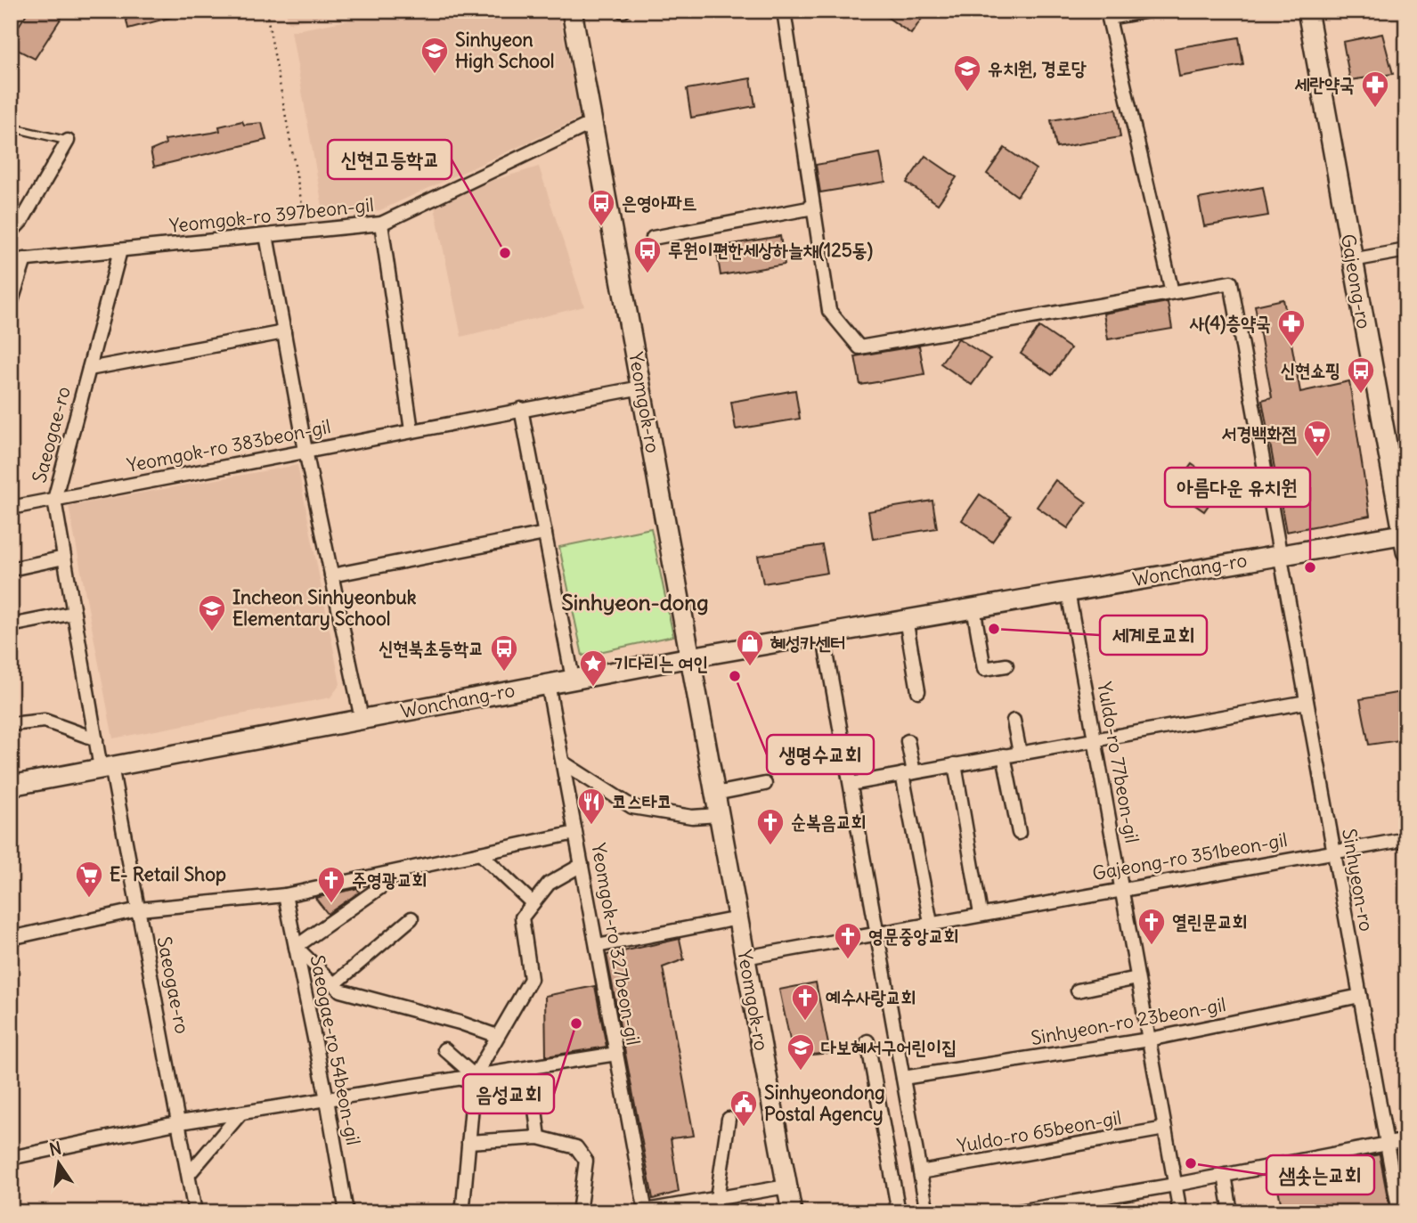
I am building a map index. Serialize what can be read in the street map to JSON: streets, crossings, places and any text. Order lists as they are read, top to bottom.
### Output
{
  "streets": {
    "street": [
      "Yeomgok-ro 397beon-gil",
      "Gajeong-ro",
      "Yeomgok-ro",
      "Saeogae-ro",
      "Yeomgok-ro 383beon-gil",
      "Wonchang-ro",
      "Yuldo-ro 77beon-gil",
      "Gajeong-ro 351beon-gil",
      "Sinhyeon-ro",
      "Yeomgok-ro 327beon-gil",
      "Sinhyeon-ro 23beon-gil",
      "Saeogae-ro 54beon-gil",
      "Yuldo-ro 65beon-gil"
    ]
  },
  "crossings": [
    ["Yeomgok-ro 397beon-gil", "Yeomgok-ro"],
    ["Yeomgok-ro 397beon-gil", "Saeogae-ro"],
    ["Gajeong-ro", "Wonchang-ro"],
    ["Yeomgok-ro", "Yeomgok-ro 383beon-gil"],
    ["Yeomgok-ro", "Wonchang-ro"],
    ["Yeomgok-ro", "Gajeong-ro 351beon-gil"],
    ["Saeogae-ro", "Yeomgok-ro 383beon-gil"],
    ["Saeogae-ro", "Wonchang-ro"],
    ["Wonchang-ro", "Yuldo-ro 77beon-gil"],
    ["Wonchang-ro", "Sinhyeon-ro"],
    ["Wonchang-ro", "Yeomgok-ro 327beon-gil"],
    ["Yuldo-ro 77beon-gil", "Gajeong-ro 351beon-gil"],
    ["Yuldo-ro 77beon-gil", "Sinhyeon-ro 23beon-gil"],
    ["Yuldo-ro 77beon-gil", "Yuldo-ro 65beon-gil"],
    ["Gajeong-ro 351beon-gil", "Sinhyeon-ro"],
    ["Sinhyeon-ro", "Sinhyeon-ro 23beon-gil"]
  ],
  "districts": ["Sinhyeon-dong"],
  "places": {
    "school or university": [
      "Sinhyeon High School",
      "유치원, 경로당",
      "Incheon Sinhyeonbuk Elementary School",
      "다보혜서구어린이집"
    ],
    "pharmacy": ["세란약국", "사(4)층약국"],
    "bus stop": [
      "은영아파트",
      "루원이편한세상하늘채(125동)",
      "신현쇼핑",
      "신현북초등학교"
    ],
    "other": [
      "신현고등학교",
      "아름다운 유치원",
      "세계로교회",
      "생명수교회",
      "음성교회",
      "샘솟는교회"
    ],
    "supermarket": ["서경백화점", "E- Retail Shop"],
    "shop": ["혜성카센터"],
    "place": ["기다리는 여인"],
    "restaurant": ["코스타코"],
    "church": [
      "순복음교회",
      "주영광교회",
      "열린문교회",
      "영문중앙교회",
      "예수사랑교회"
    ],
    "public building": ["Sinhyeondong Postal Agency"]
  },
  "north": "top"
}
